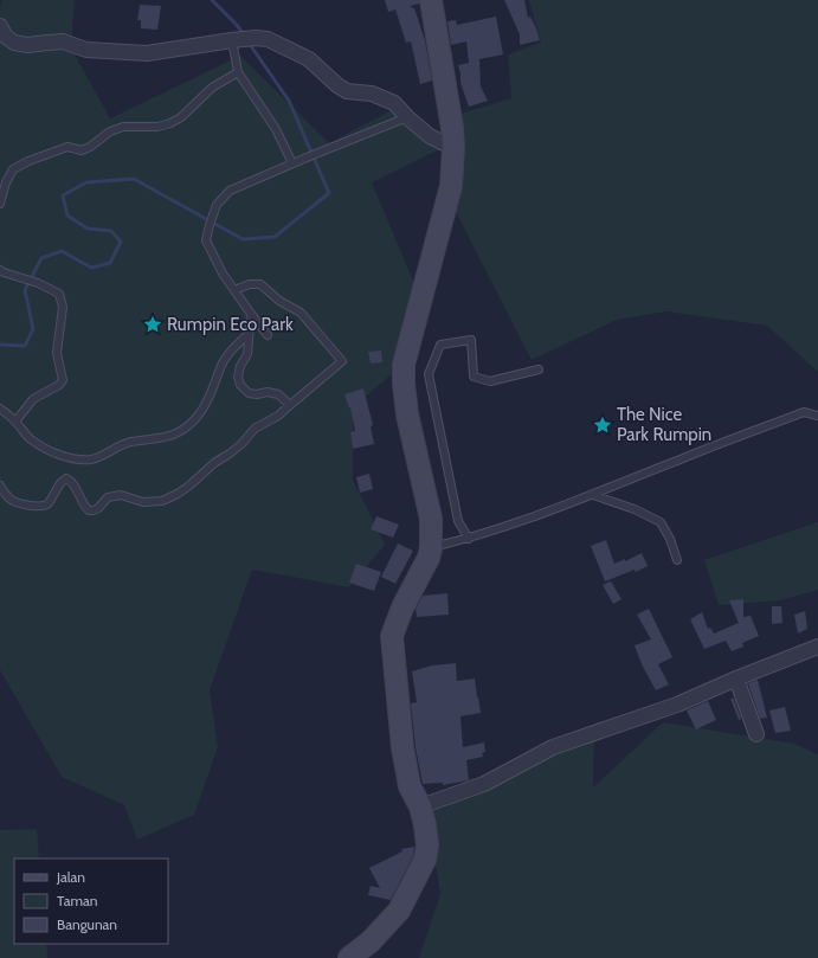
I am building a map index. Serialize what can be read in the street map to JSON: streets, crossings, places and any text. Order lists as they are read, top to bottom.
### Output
{
  "places": {
    "place": ["Rumpin Eco Park", "The Nice Park Rumpin"]
  },
  "legend": ["Jalan", "Taman", "Bangunan"]
}
